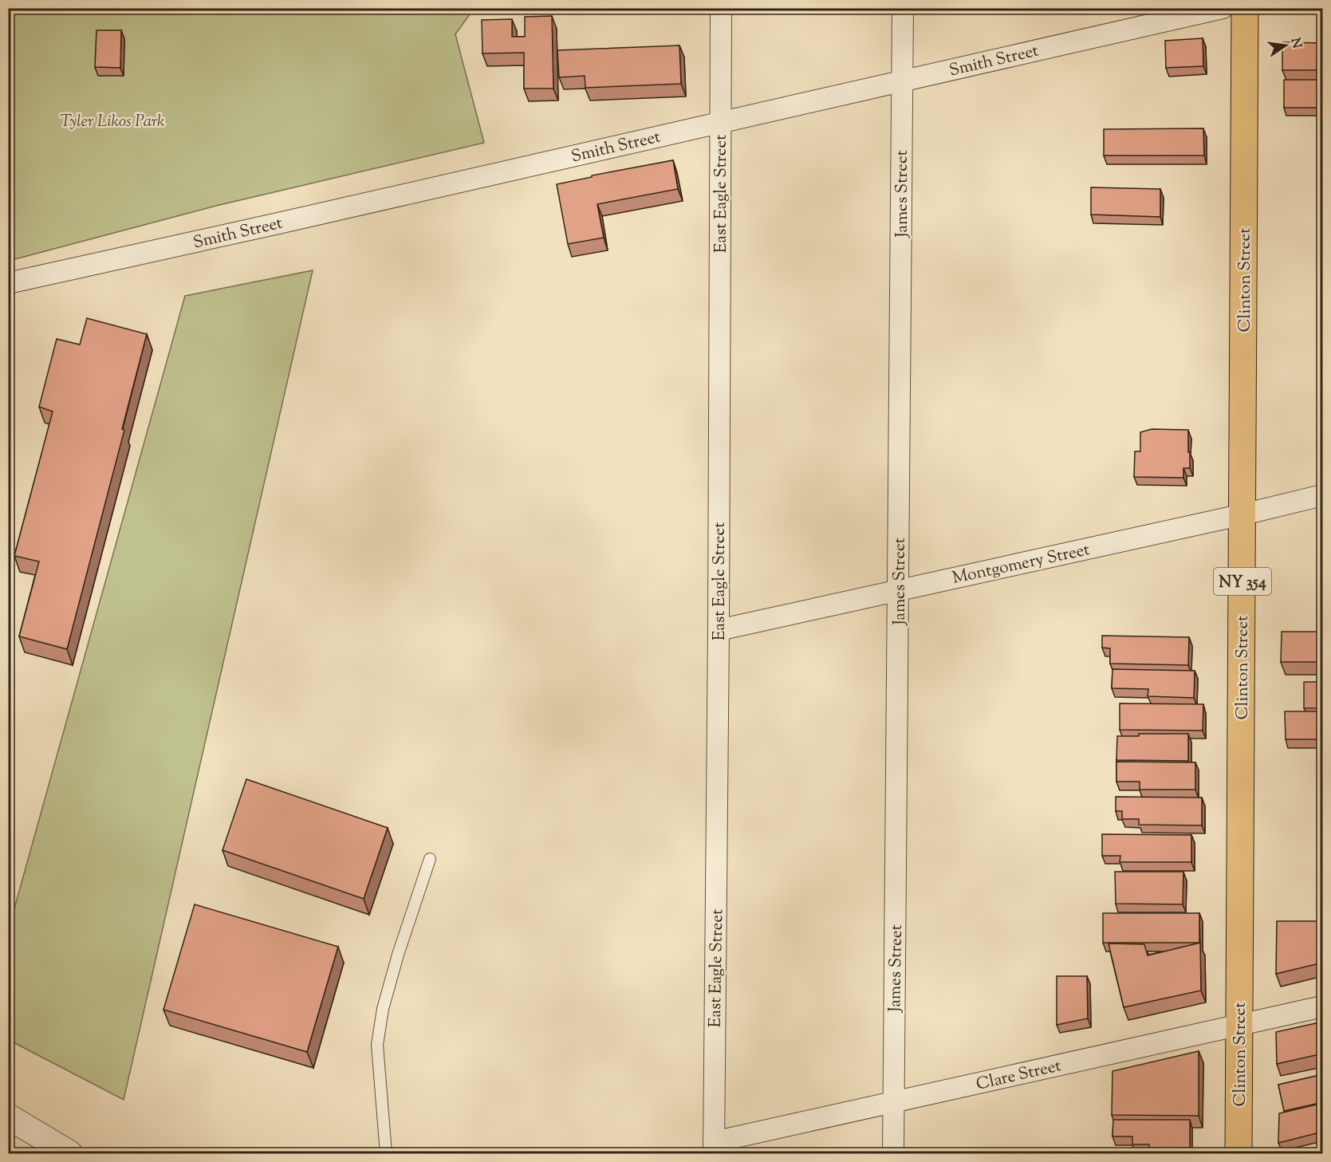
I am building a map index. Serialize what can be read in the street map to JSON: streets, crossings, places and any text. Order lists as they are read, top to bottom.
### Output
{
  "streets": {
    "main road": ["Clinton Street", "NY 354"],
    "street": [
      "Smith Street",
      "East Eagle Street",
      "James Street",
      "Montgomery Street",
      "Clare Street"
    ]
  },
  "crossings": [
    ["Smith Street", "East Eagle Street"],
    ["Smith Street", "James Street"],
    ["East Eagle Street", "Montgomery Street"],
    ["East Eagle Street", "Clare Street"],
    ["James Street", "Montgomery Street"],
    ["James Street", "Clare Street"],
    ["Clinton Street", "Montgomery Street"],
    ["Clinton Street", "Clare Street"]
  ],
  "parks": ["Tyler Likos Park"],
  "north": "right"
}
